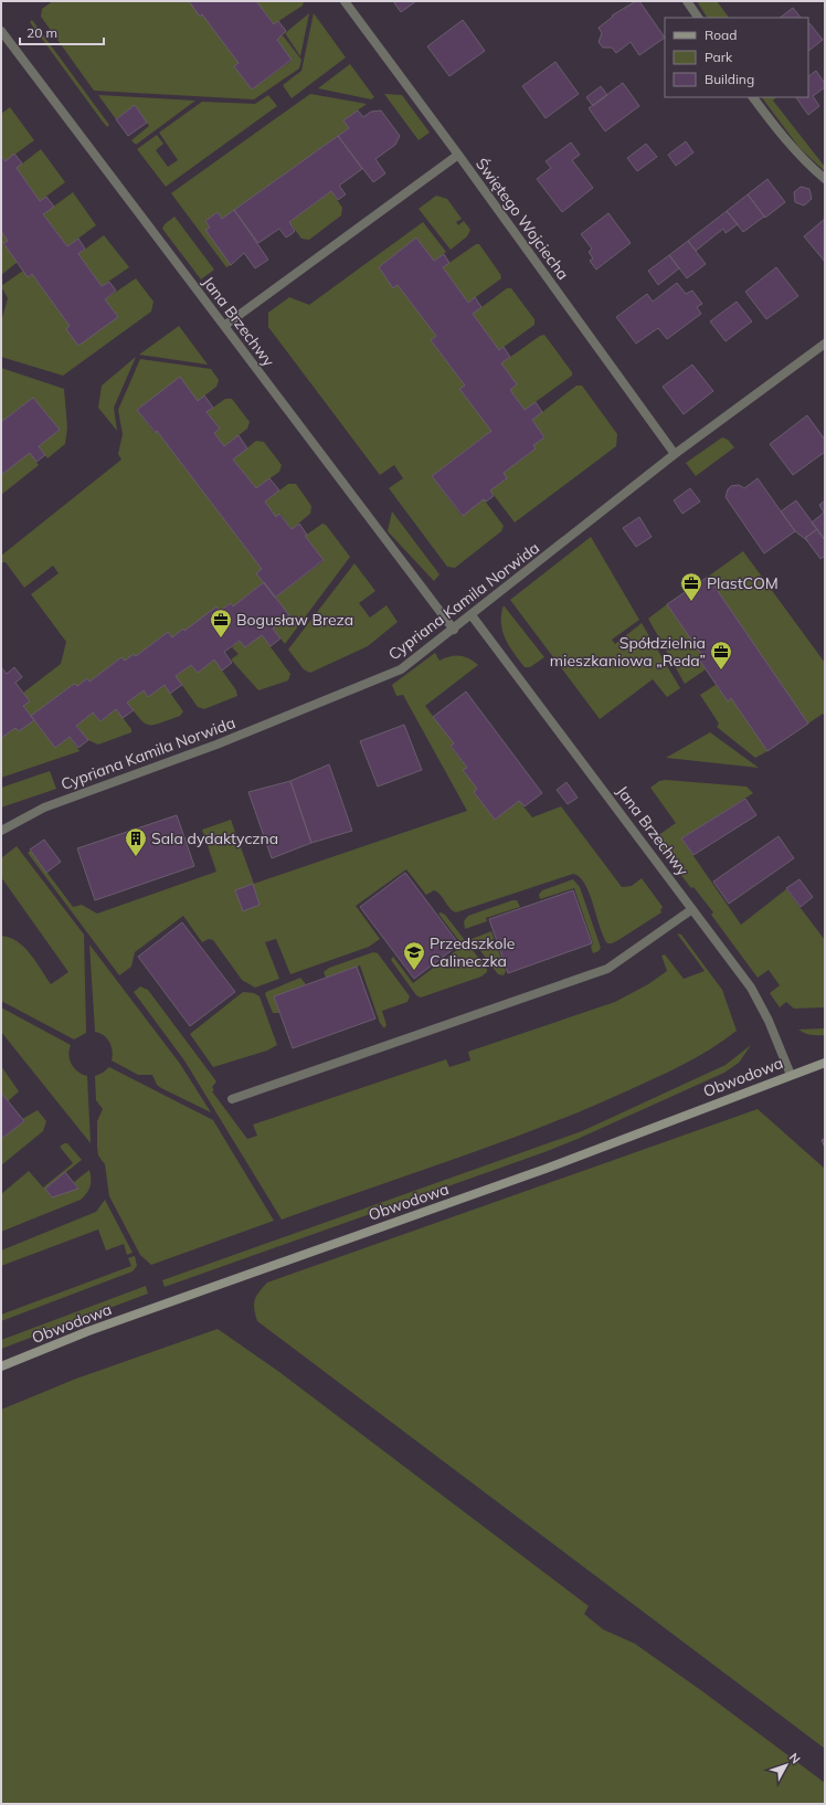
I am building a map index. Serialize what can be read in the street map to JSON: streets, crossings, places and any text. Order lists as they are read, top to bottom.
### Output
{
  "streets": {
    "main road": ["Obwodowa"],
    "street": ["Świętego Wojciecha", "Jana Brzechwy", "Cypriana Kamila Norwida"]
  },
  "crossings": [
    ["Świętego Wojciecha", "Cypriana Kamila Norwida"],
    ["Jana Brzechwy", "Cypriana Kamila Norwida"],
    ["Jana Brzechwy", "Obwodowa"]
  ],
  "places": {
    "office": ["PlastCOM", "Bogusław Breza", "Spółdzielnia mieszkaniowa „Reda”"],
    "building": ["Sala dydaktyczna"],
    "school or university": ["Przedszkole Calineczka"]
  },
  "legend": ["Road", "Park", "Building"],
  "scale_bar": "20 m",
  "north": "top right"
}
